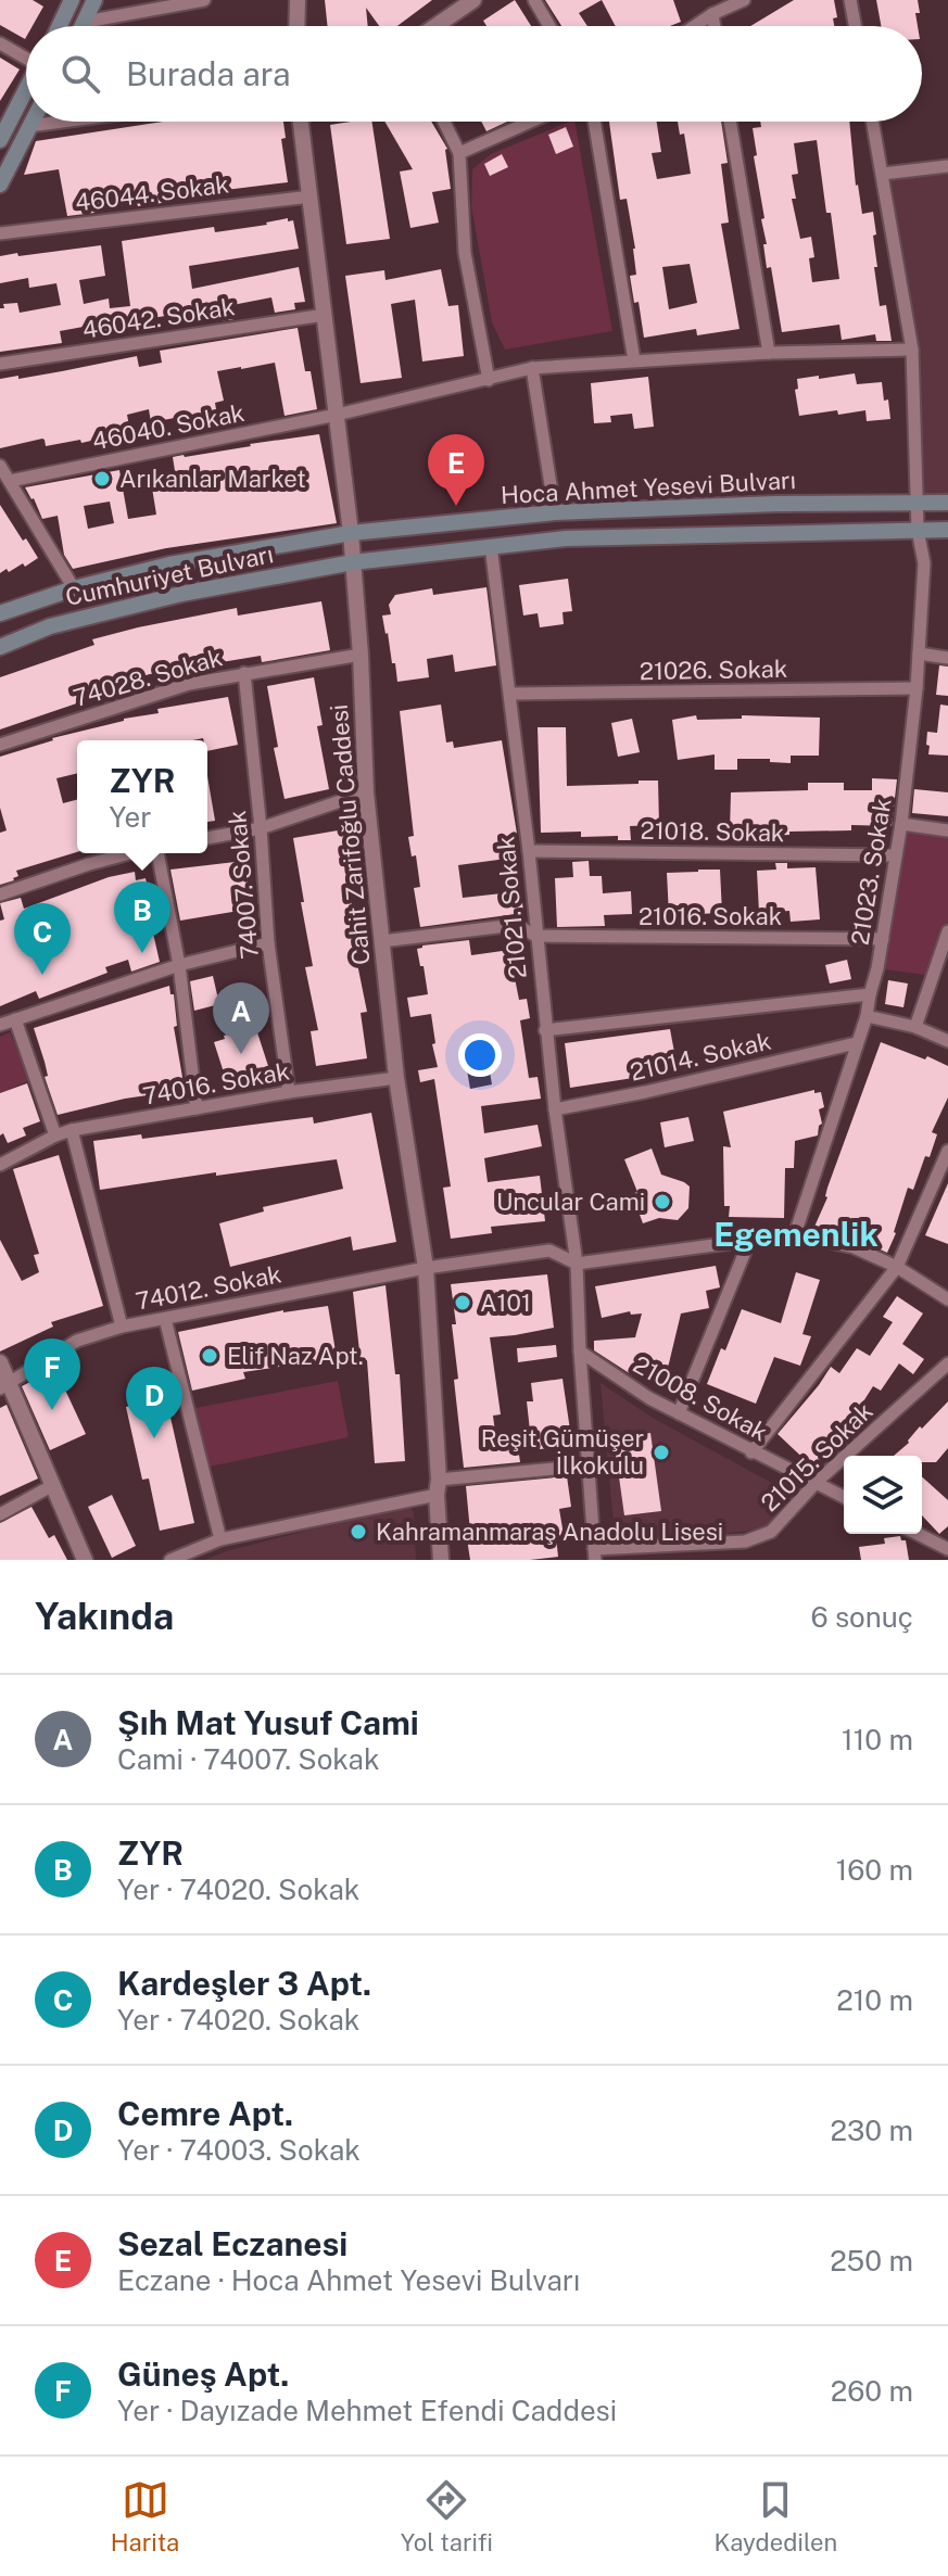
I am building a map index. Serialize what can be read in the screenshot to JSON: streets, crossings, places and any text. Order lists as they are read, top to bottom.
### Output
{
  "streets": {
    "main road": ["Hoca Ahmet Yesevi Bulvarı", "Cumhuriyet Bulvarı"],
    "street": [
      "46044. Sokak",
      "46042. Sokak",
      "46040. Sokak",
      "21026. Sokak",
      "74028. Sokak",
      "21018. Sokak",
      "Cahit Zarifoğlu Caddesi",
      "21023. Sokak",
      "74007. Sokak",
      "21021. Sokak",
      "21016. Sokak",
      "21014. Sokak",
      "74016. Sokak",
      "74012. Sokak",
      "21008. Sokak",
      "21015. Sokak"
    ]
  },
  "crossings": [
    ["46044. Sokak", "Cahit Zarifoğlu Caddesi"],
    ["46042. Sokak", "Cahit Zarifoğlu Caddesi"],
    ["46040. Sokak", "Cahit Zarifoğlu Caddesi"],
    ["46040. Sokak", "21023. Sokak"],
    ["Hoca Ahmet Yesevi Bulvarı", "Cumhuriyet Bulvarı"],
    ["Hoca Ahmet Yesevi Bulvarı", "Cahit Zarifoğlu Caddesi"],
    ["Hoca Ahmet Yesevi Bulvarı", "21023. Sokak"],
    ["Hoca Ahmet Yesevi Bulvarı", "21021. Sokak"],
    ["Cumhuriyet Bulvarı", "Cahit Zarifoğlu Caddesi"],
    ["21026. Sokak", "21023. Sokak"],
    ["21026. Sokak", "21021. Sokak"],
    ["74028. Sokak", "Cahit Zarifoğlu Caddesi"],
    ["74028. Sokak", "74007. Sokak"],
    ["21018. Sokak", "21023. Sokak"],
    ["21018. Sokak", "21021. Sokak"],
    ["Cahit Zarifoğlu Caddesi", "21016. Sokak"],
    ["Cahit Zarifoğlu Caddesi", "74016. Sokak"],
    ["Cahit Zarifoğlu Caddesi", "74012. Sokak"],
    ["21023. Sokak", "21016. Sokak"],
    ["21023. Sokak", "21014. Sokak"],
    ["74007. Sokak", "74016. Sokak"],
    ["21021. Sokak", "21016. Sokak"],
    ["21021. Sokak", "21014. Sokak"],
    ["21021. Sokak", "74012. Sokak"],
    ["21021. Sokak", "21008. Sokak"],
    ["21021. Sokak", "21015. Sokak"],
    ["21008. Sokak", "21015. Sokak"]
  ],
  "districts": ["Egemenlik"],
  "places": [
    "Arıkanlar Market",
    "Uncular Cami",
    "A101",
    "Elif Naz Apt.",
    "Reşit Gümüşer İlkokulu",
    "Kahramanmaraş Anadolu Lisesi"
  ],
  "page": {
    "search": "Burada ara",
    "pins": [
      "E",
      "B",
      "C",
      "A",
      "F",
      "D"
    ],
    "popup": ["ZYR", "Yer"],
    "heading": ["Yakında", "6 sonuç"],
    "list": [
      {
        "mark": "A",
        "name": "Şıh Mat Yusuf Cami",
        "note": "Cami · 74007. Sokak",
        "value": "110 m"
      },
      {
        "mark": "B",
        "name": "ZYR",
        "note": "Yer · 74020. Sokak",
        "value": "160 m"
      },
      {
        "mark": "C",
        "name": "Kardeşler 3 Apt.",
        "note": "Yer · 74020. Sokak",
        "value": "210 m"
      },
      {
        "mark": "D",
        "name": "Cemre Apt.",
        "note": "Yer · 74003. Sokak",
        "value": "230 m"
      },
      {
        "mark": "E",
        "name": "Sezal Eczanesi",
        "note": "Eczane · Hoca Ahmet Yesevi Bulvarı",
        "value": "250 m"
      },
      {
        "mark": "F",
        "name": "Güneş Apt.",
        "note": "Yer · Dayızade Mehmet Efendi Caddesi",
        "value": "260 m"
      }
    ],
    "nav": ["Harita", "Yol tarifi", "Kaydedilen"]
  }
}
